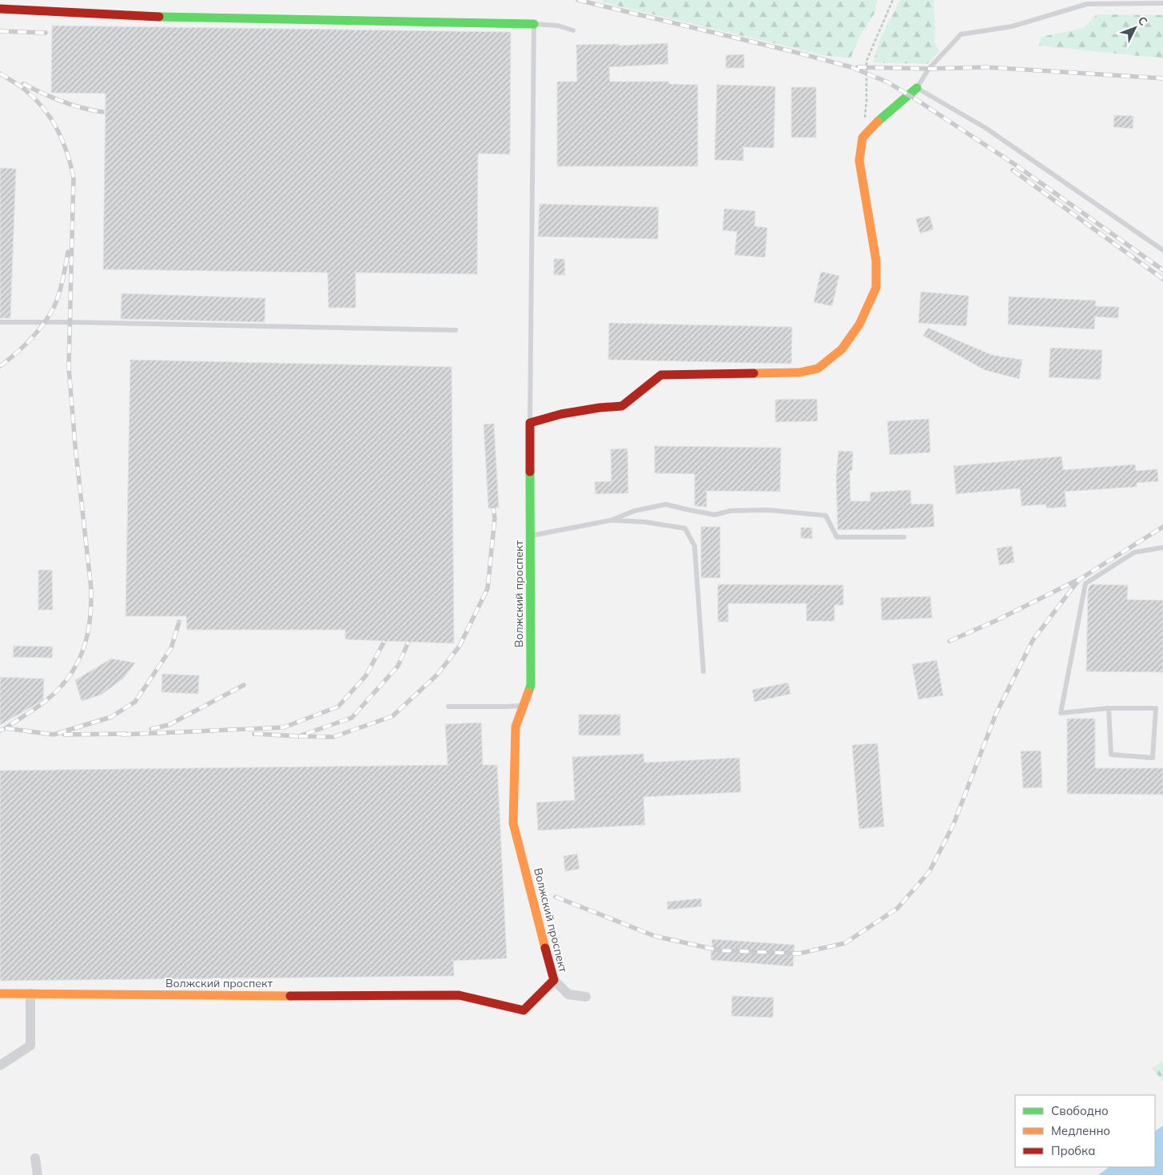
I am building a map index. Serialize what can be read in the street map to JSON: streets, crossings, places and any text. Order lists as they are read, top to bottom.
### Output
{
  "streets": {
    "street": ["Волжский проспект"]
  },
  "legend": ["Свободно", "Медленно", "Пробка"],
  "north": "top right"
}
